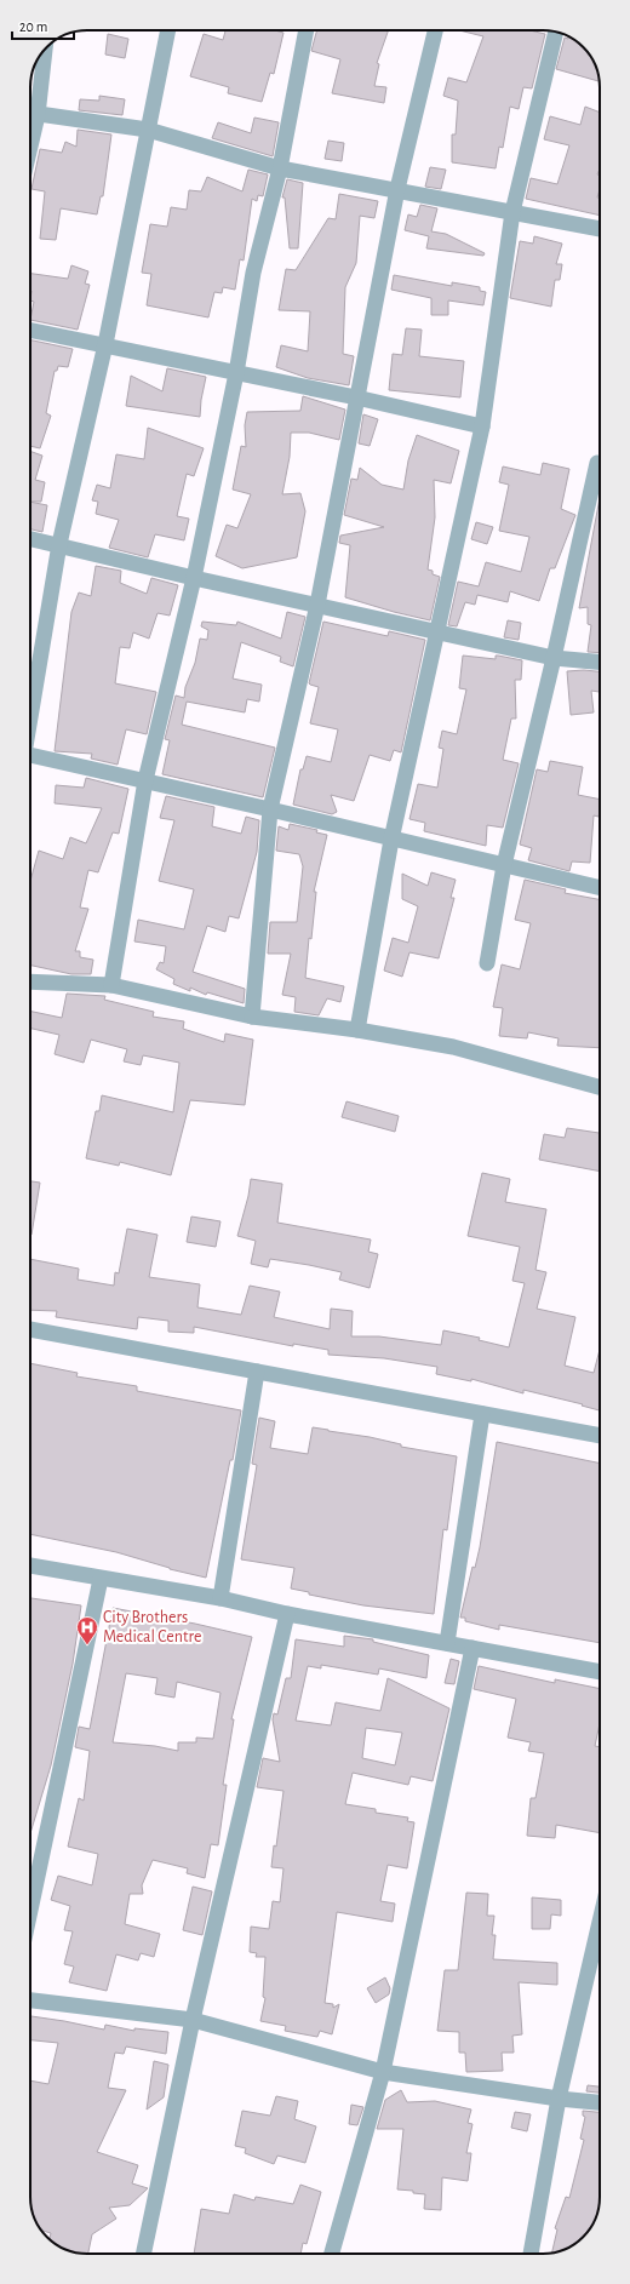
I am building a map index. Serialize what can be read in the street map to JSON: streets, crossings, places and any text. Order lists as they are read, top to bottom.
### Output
{
  "places": {
    "hospital": ["City Brothers Medical Centre"]
  },
  "scale_bar": "20 m"
}
